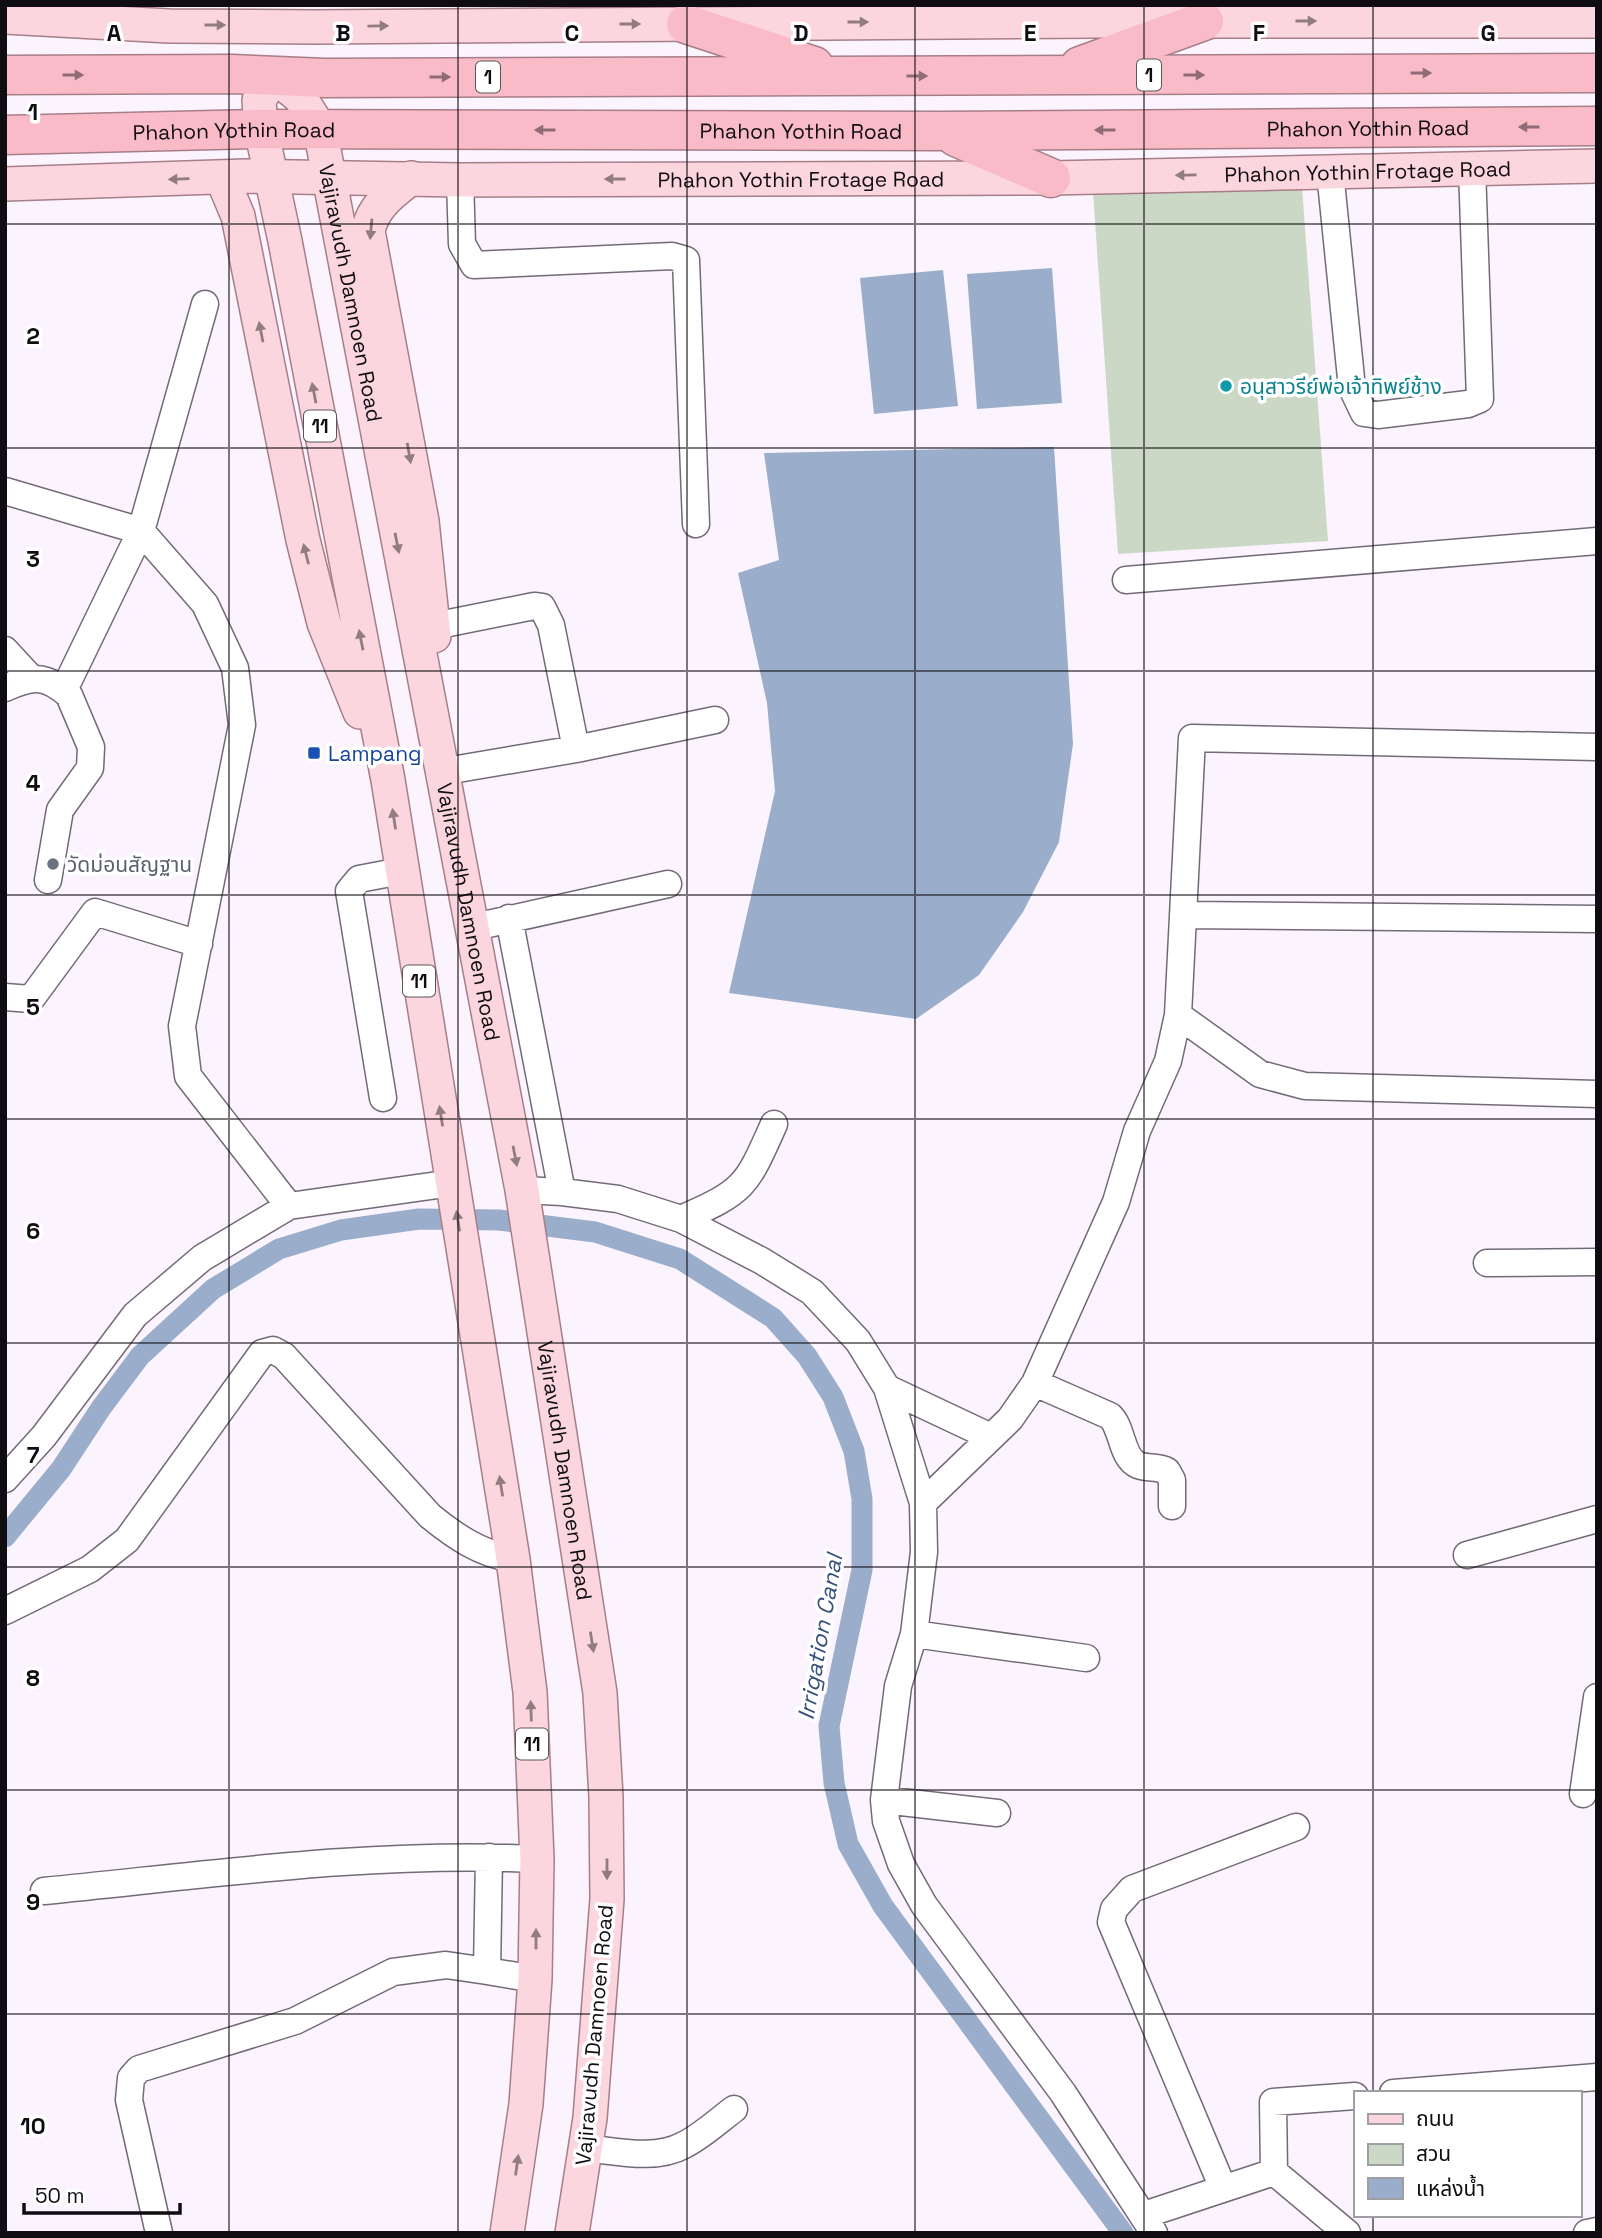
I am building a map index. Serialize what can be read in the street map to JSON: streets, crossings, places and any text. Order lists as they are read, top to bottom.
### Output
{
  "streets": {
    "highway": ["1", "Phahon Yothin Road"],
    "main road": ["Phahon Yothin Frotage Road", "Vajiravudh Damnoen Road", "11"]
  },
  "crossings": [
    ["1", "Vajiravudh Damnoen Road"],
    ["1", "11"],
    ["Phahon Yothin Road", "Vajiravudh Damnoen Road"],
    ["Phahon Yothin Road", "11"],
    ["Phahon Yothin Frotage Road", "Vajiravudh Damnoen Road"],
    ["Phahon Yothin Frotage Road", "11"],
    ["Vajiravudh Damnoen Road", "11"]
  ],
  "water": ["Irrigation Canal"],
  "places": {
    "other": ["อนุสาวรีย์พ่อเจ้าทิพย์ช้าง", "วัดม่อนสัญฐาน"],
    "transit": ["Lampang"]
  },
  "legend": ["ถนน", "สวน", "แหล่งน้ำ"],
  "scale_bar": "50 m",
  "grid": {
    "columns": [
      "A",
      "B",
      "C",
      "D",
      "E",
      "F",
      "G"
    ],
    "rows": [
      "1",
      "2",
      "3",
      "4",
      "5",
      "6",
      "7",
      "8",
      "9",
      "10"
    ]
  }
}
